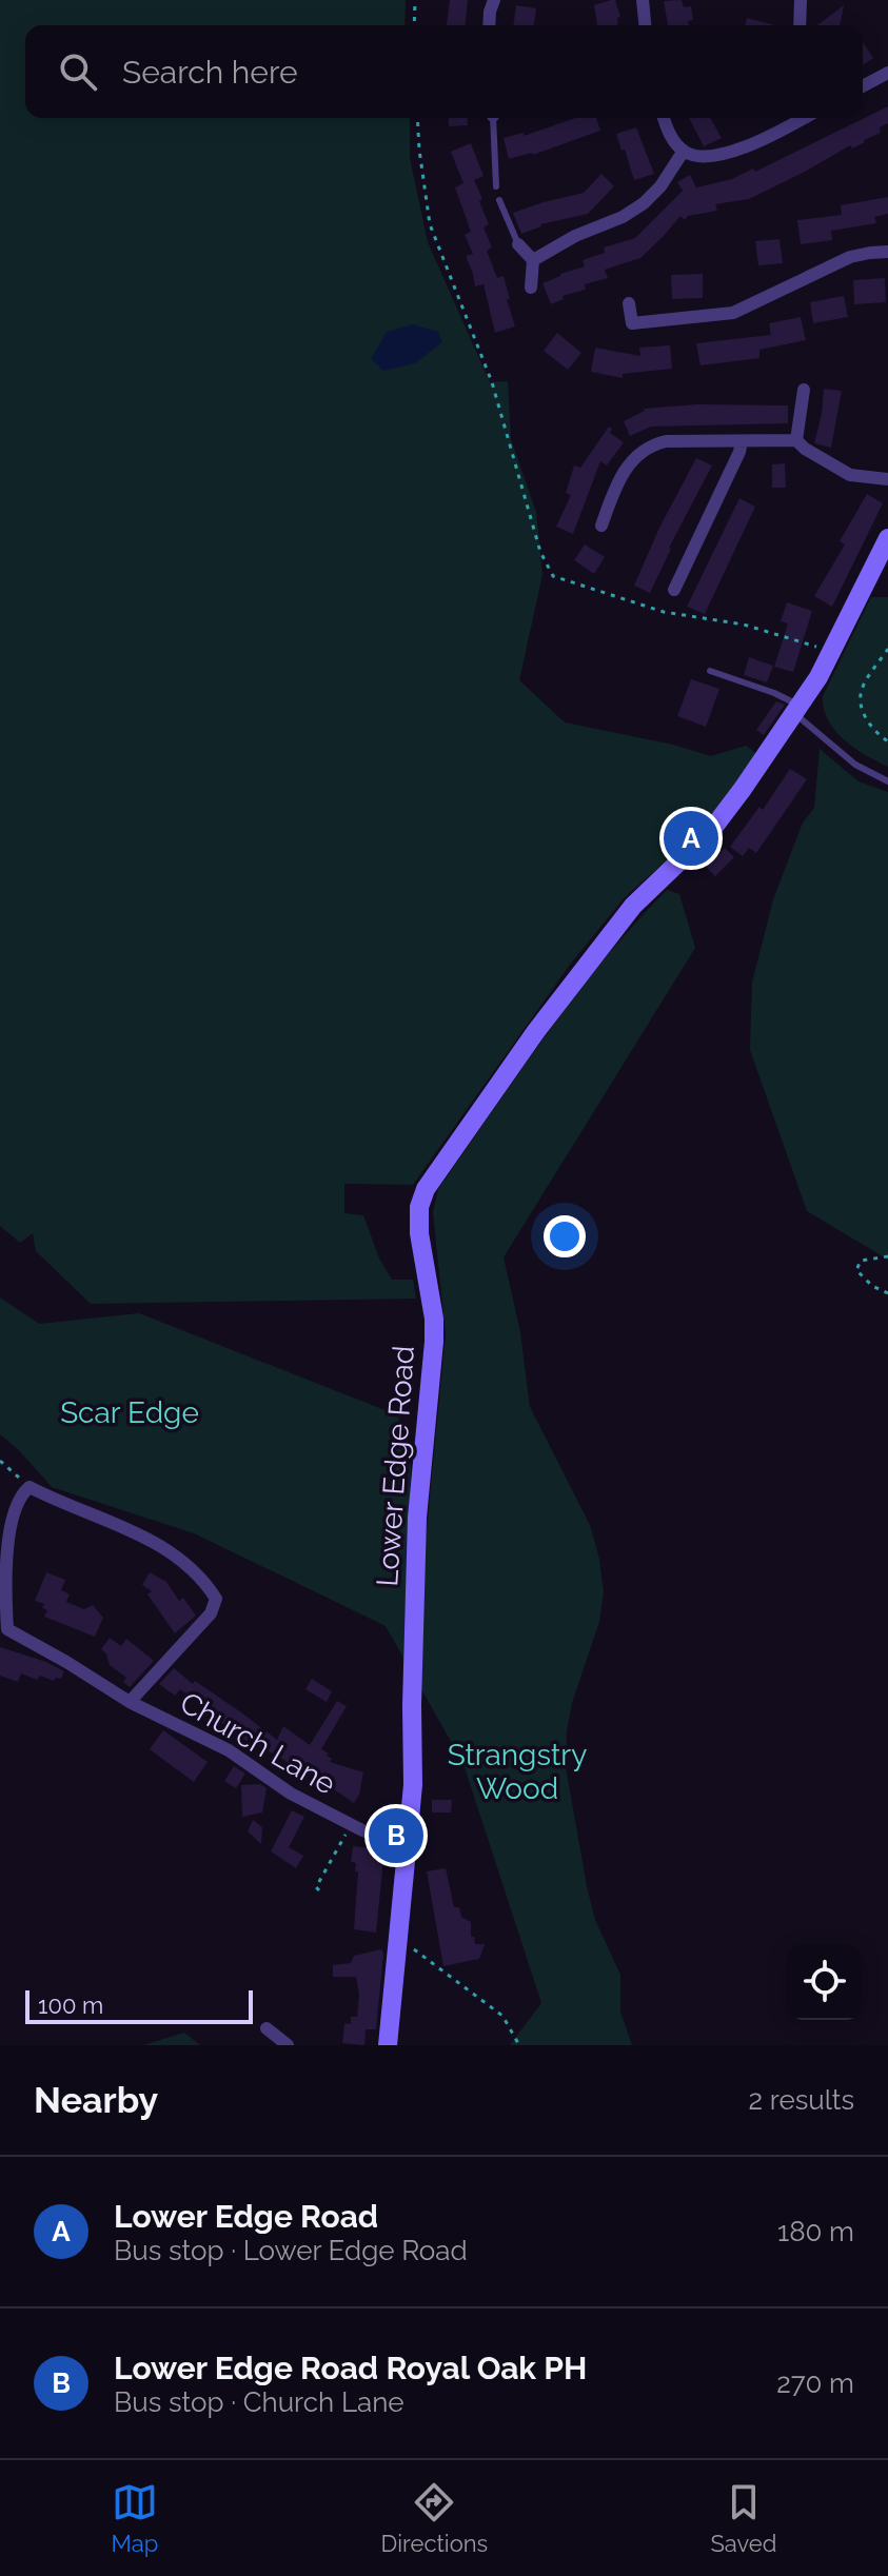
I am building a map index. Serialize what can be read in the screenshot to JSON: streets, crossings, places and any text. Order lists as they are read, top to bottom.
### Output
{
  "streets": {
    "street": ["Lower Edge Road", "Church Lane"]
  },
  "crossings": [
    ["Lower Edge Road", "Church Lane"]
  ],
  "parks": ["Scar Edge", "Strangstry Wood"],
  "scale_bar": "100 m",
  "page": {
    "search": "Search here",
    "pins": ["A", "B"],
    "scale": "100 m",
    "heading": ["Nearby", "2 results"],
    "list": [
      {
        "mark": "A",
        "name": "Lower Edge Road",
        "note": "Bus stop · Lower Edge Road",
        "value": "180 m"
      },
      {
        "mark": "B",
        "name": "Lower Edge Road Royal Oak PH",
        "note": "Bus stop · Church Lane",
        "value": "270 m"
      }
    ],
    "nav": ["Map", "Directions", "Saved"]
  }
}
